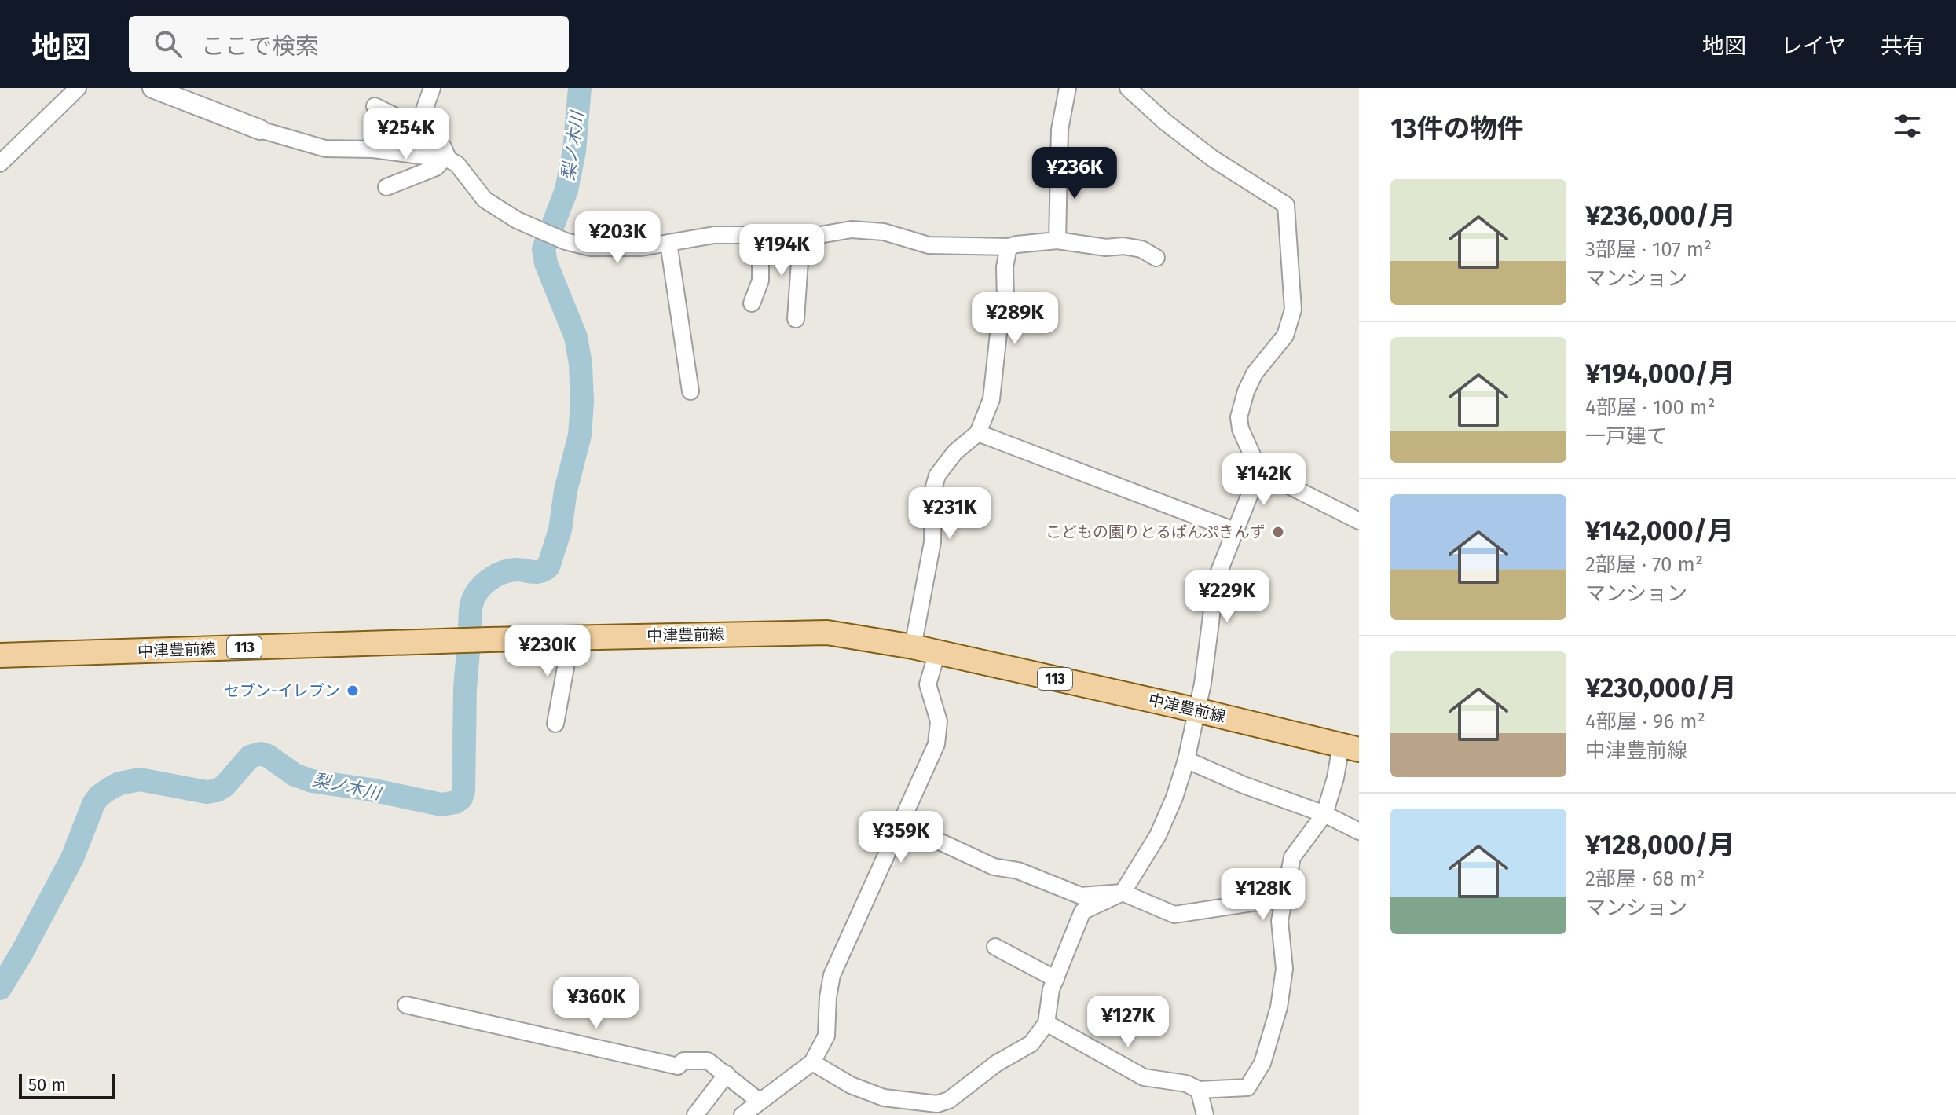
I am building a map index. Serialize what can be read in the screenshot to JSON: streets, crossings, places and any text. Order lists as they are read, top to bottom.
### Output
{
  "streets": {
    "main road": ["中津豊前線", "113"]
  },
  "water": ["梨ノ木川"],
  "places": ["こどもの園りとるぱんぷきんず", "セブン-イレブン"],
  "scale_bar": "50 m",
  "page": {
    "header": "地図",
    "search": "ここで検索",
    "nav": ["地図", "レイヤ", "共有"],
    "heading": "13件の物件",
    "price": [
      "¥254K",
      "¥236K",
      "¥203K",
      "¥194K",
      "¥289K",
      "¥142K",
      "¥231K",
      "¥229K",
      "¥230K",
      "¥359K",
      "¥128K",
      "¥360K",
      "¥127K"
    ],
    "list": [
      {
        "name": "¥236,000/月",
        "note": "3部屋 · 107 m² · マンション"
      },
      {
        "name": "¥194,000/月",
        "note": "4部屋 · 100 m² · 一戸建て"
      },
      {
        "name": "¥142,000/月",
        "note": "2部屋 · 70 m² · マンション"
      },
      {
        "name": "¥230,000/月",
        "note": "4部屋 · 96 m² · 中津豊前線"
      },
      {
        "name": "¥128,000/月",
        "note": "2部屋 · 68 m² · マンション"
      }
    ],
    "scale": "50 m"
  }
}
